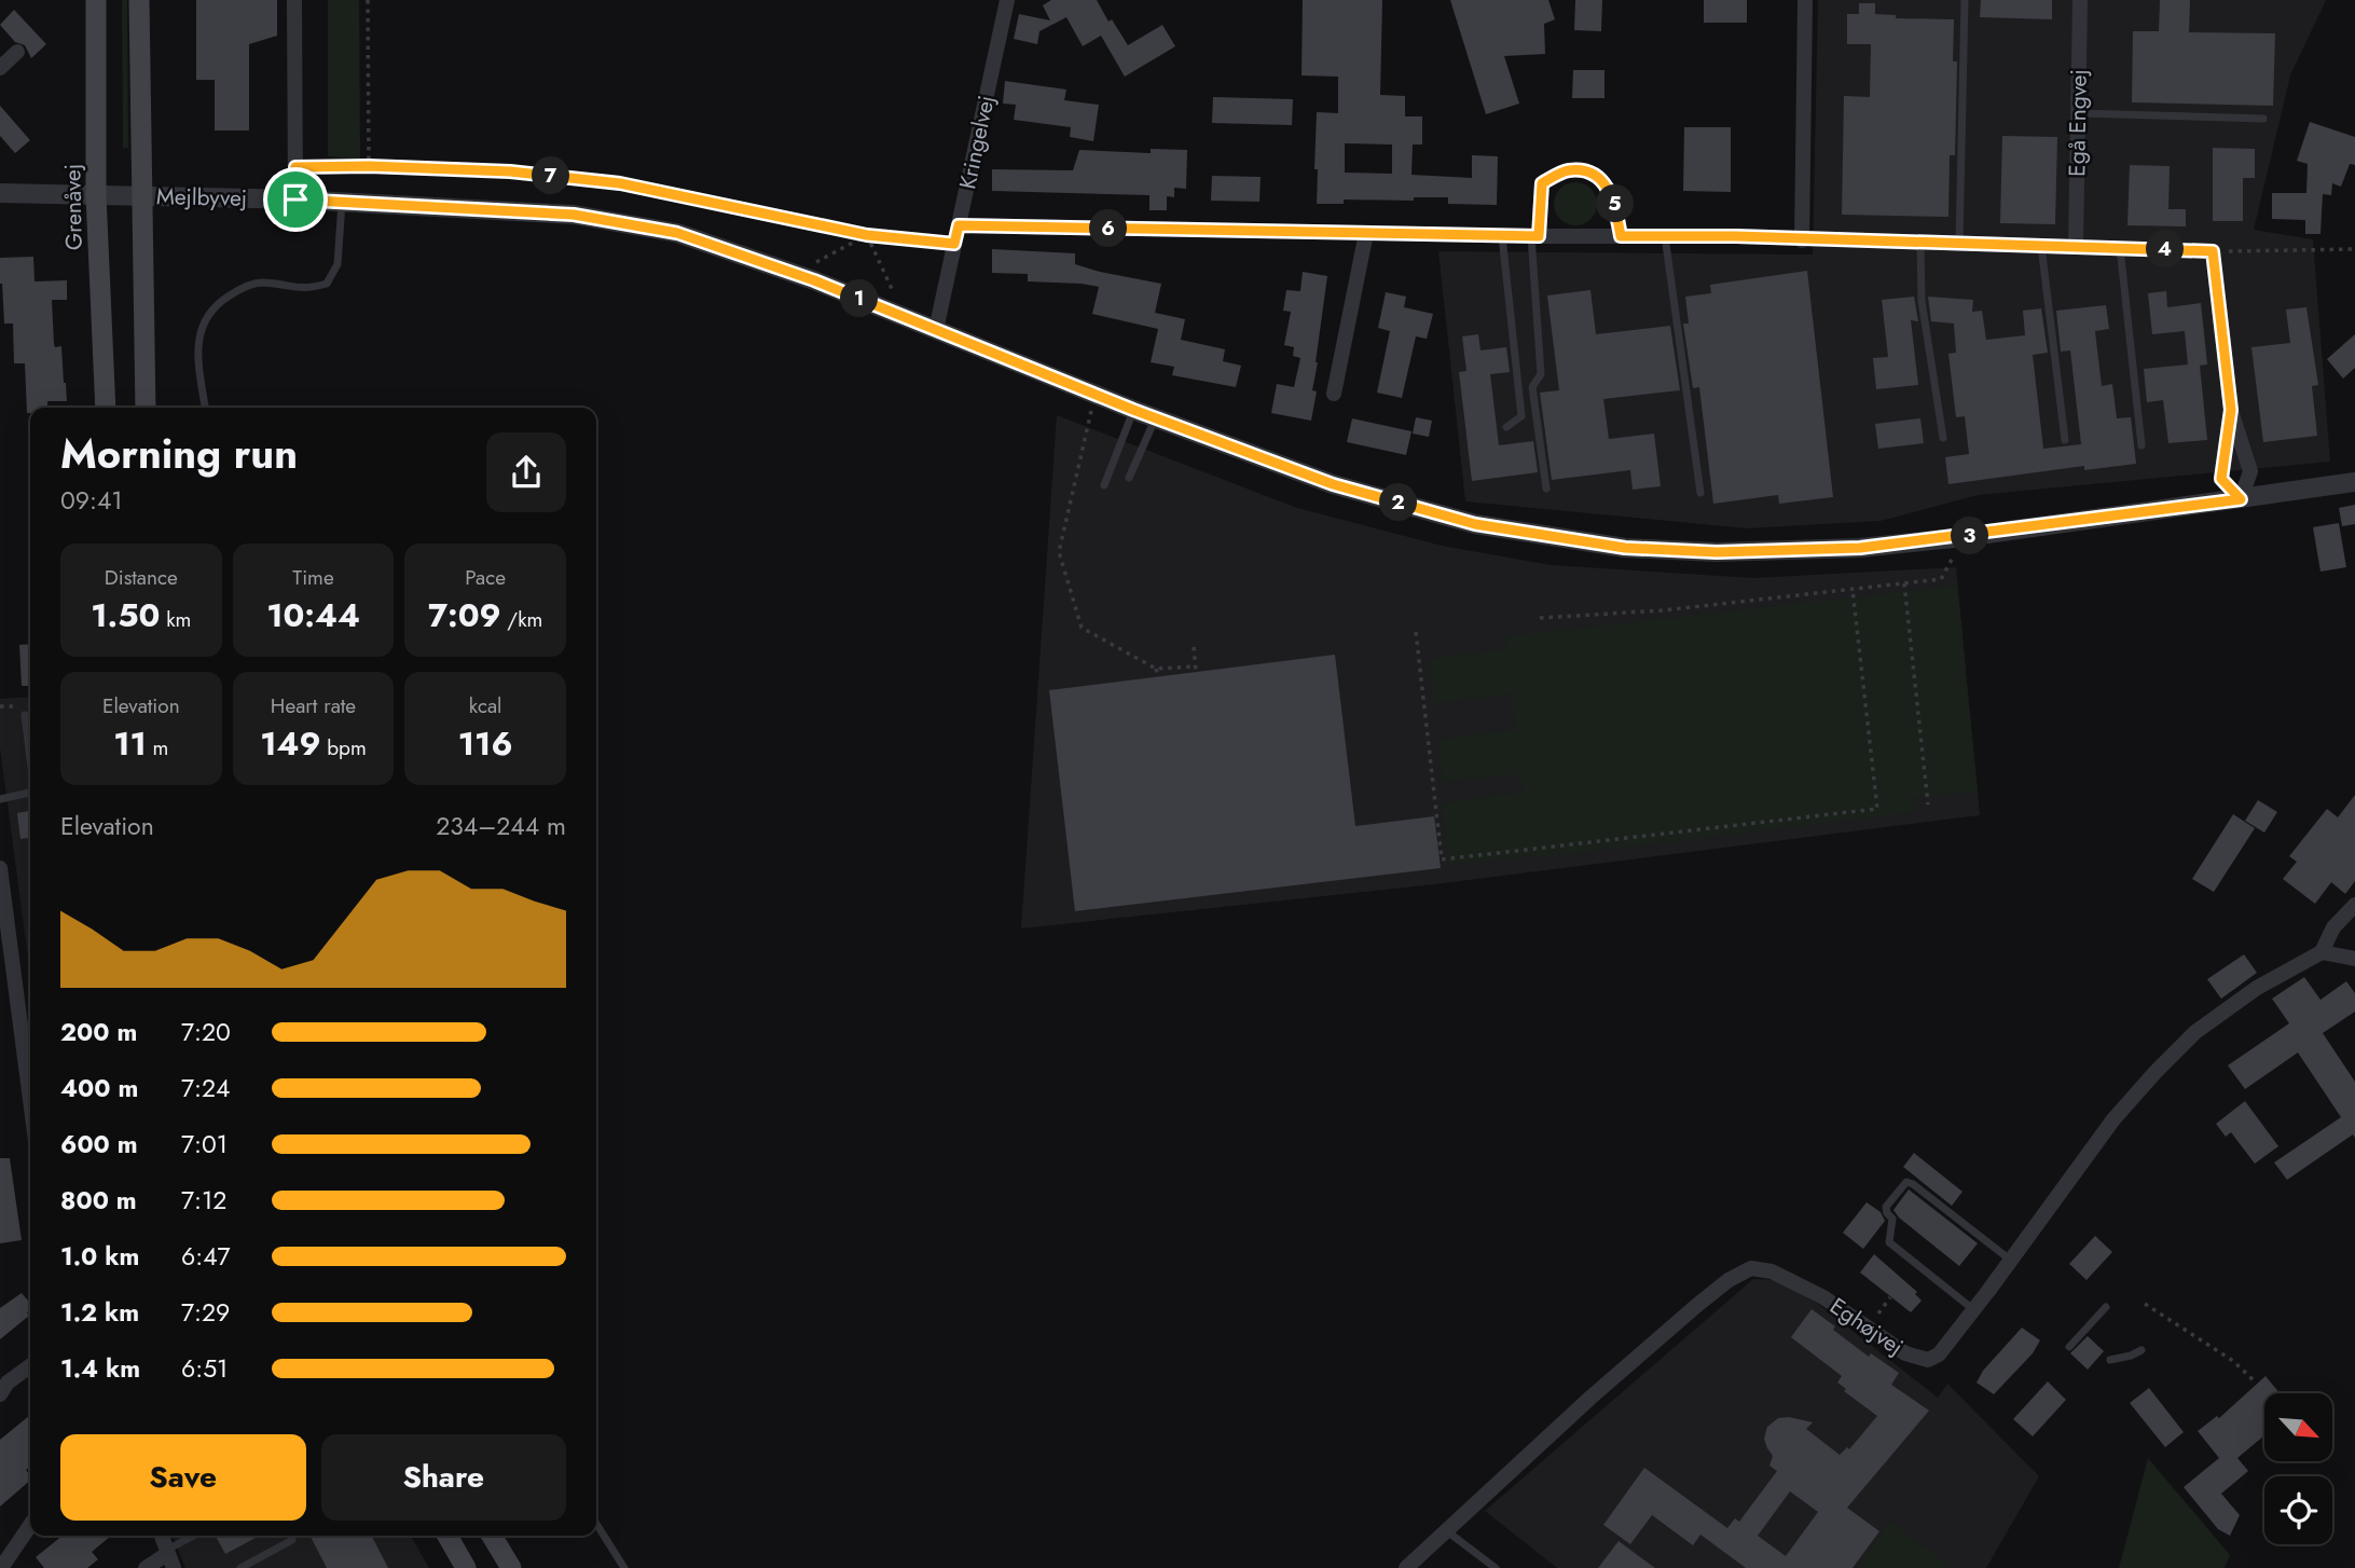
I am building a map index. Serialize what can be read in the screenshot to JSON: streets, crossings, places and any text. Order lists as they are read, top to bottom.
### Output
{
  "streets": {
    "main road": ["Grenåvej"],
    "street": [
      "Egå Engvej",
      "Kringelvej",
      "Mejlbyvej",
      "Eghøjvej"
    ]
  },
  "crossings": [
    ["Kringelvej", "Mejlbyvej"],
    ["Mejlbyvej", "Grenåvej"]
  ],
  "north": "bottom right",
  "page": {
    "pins": [
      "7",
      "5",
      "6",
      "4",
      "1",
      "2",
      "3"
    ],
    "heading": ["Morning run", "09:41"],
    "stats": [
      ["Distance", "1.50 km"],
      ["Time", "10:44"],
      ["Pace", "7:09 /km"],
      ["Elevation", "11 m"],
      ["Heart rate", "149 bpm"],
      ["kcal", "116"]
    ],
    "chart": ["Elevation", "234–244 m"],
    "list": [
      {
        "name": "200 m",
        "note": "7:20"
      },
      {
        "name": "400 m",
        "note": "7:24"
      },
      {
        "name": "600 m",
        "note": "7:01"
      },
      {
        "name": "800 m",
        "note": "7:12"
      },
      {
        "name": "1.0 km",
        "note": "6:47"
      },
      {
        "name": "1.2 km",
        "note": "7:29"
      },
      {
        "name": "1.4 km",
        "note": "6:51"
      }
    ],
    "buttons": ["Save", "Share"]
  }
}
